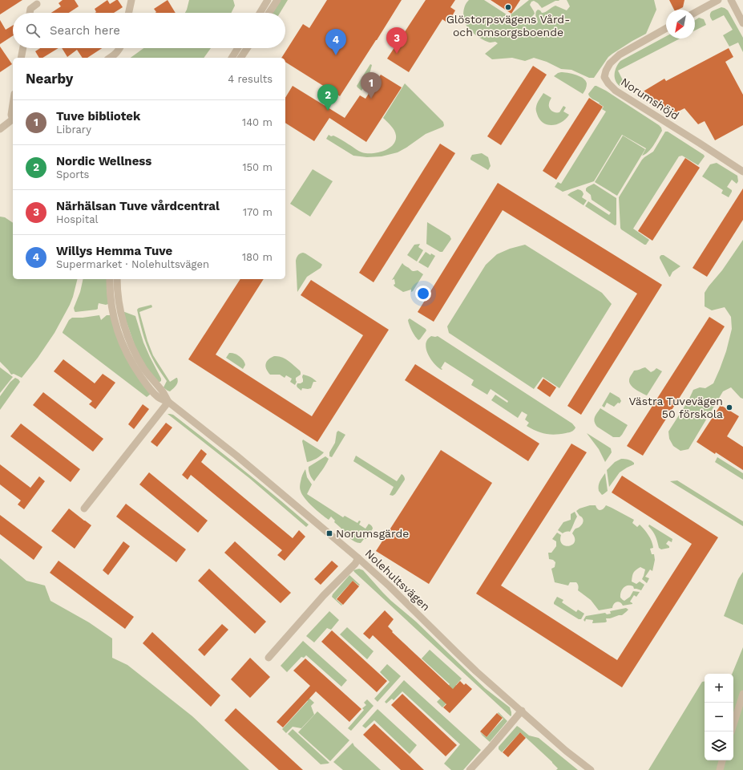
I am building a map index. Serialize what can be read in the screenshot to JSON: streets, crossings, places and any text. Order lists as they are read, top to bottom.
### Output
{
  "streets": {
    "street": ["Norumshöjd", "Nolehultsvägen"]
  },
  "places": {
    "other": ["Glöstorpsvägens Vård- och omsorgsboende", "Västra Tuvevägen 50 förskola"],
    "transit": ["Norumsgärde"]
  },
  "north": "bottom left",
  "page": {
    "search": "Search here",
    "pins": [
      "3",
      "4",
      "1",
      "2"
    ],
    "heading": ["Nearby", "4 results"],
    "list": [
      {
        "mark": "1",
        "name": "Tuve bibliotek",
        "note": "Library",
        "value": "140 m"
      },
      {
        "mark": "2",
        "name": "Nordic Wellness",
        "note": "Sports",
        "value": "150 m"
      },
      {
        "mark": "3",
        "name": "Närhälsan Tuve vårdcentral",
        "note": "Hospital",
        "value": "170 m"
      },
      {
        "mark": "4",
        "name": "Willys Hemma Tuve",
        "note": "Supermarket · Nolehultsvägen",
        "value": "180 m"
      }
    ],
    "map_buttons": ["+", "−"]
  }
}
